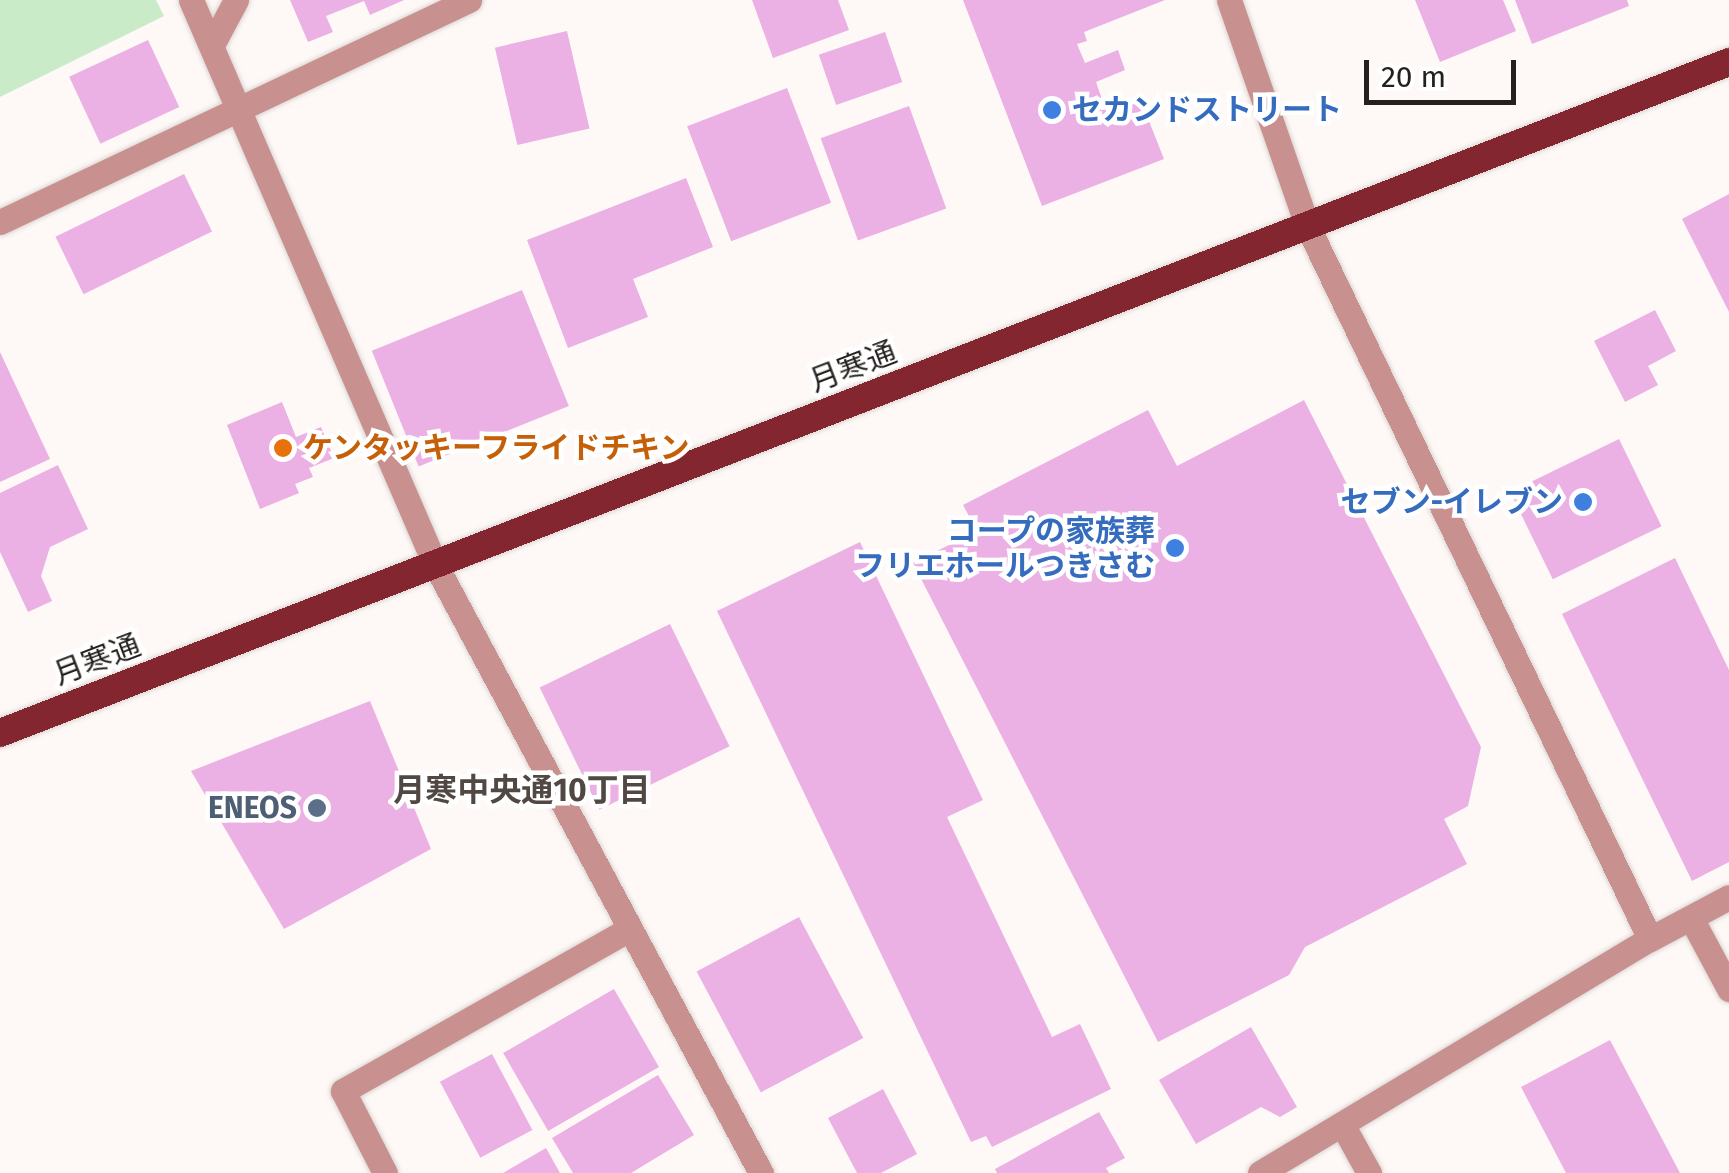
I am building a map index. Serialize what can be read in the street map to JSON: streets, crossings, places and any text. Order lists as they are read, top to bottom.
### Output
{
  "streets": {
    "highway": ["月寒通"]
  },
  "districts": ["月寒中央通10丁目"],
  "places": [
    "セカンドストリート",
    "ケンタッキーフライドチキン",
    "セブン-イレブン",
    "コープの家族葬 フリエホールつきさむ",
    "ENEOS"
  ],
  "scale_bar": "20 m"
}
